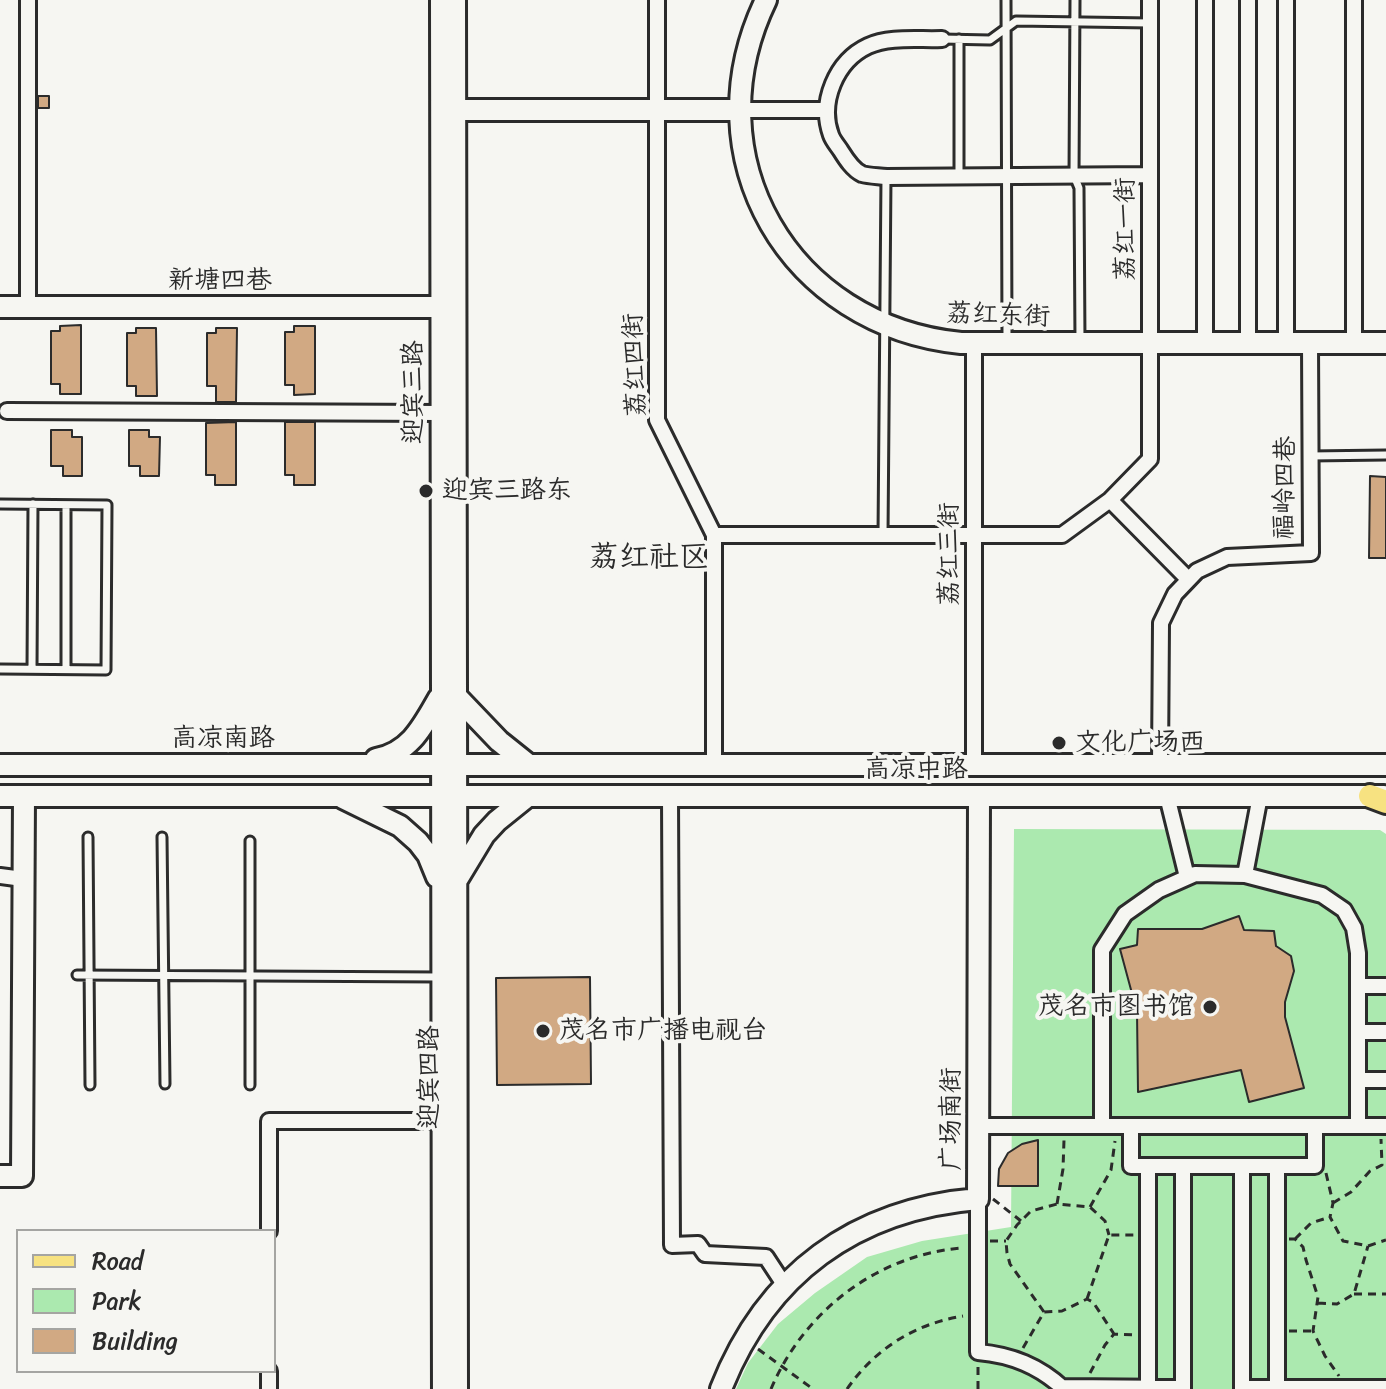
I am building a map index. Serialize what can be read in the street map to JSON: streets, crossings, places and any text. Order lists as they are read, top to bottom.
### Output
{
  "streets": {
    "main road": [
      "新塘四巷",
      "荔红东街",
      "迎宾三路",
      "高凉南路",
      "高凉中路",
      "迎宾四路",
      "广场南街"
    ],
    "street": [
      "荔红一街",
      "荔红四街",
      "福岭四巷",
      "荔红三街"
    ]
  },
  "crossings": [
    ["荔红一街", "荔红东街"],
    ["新塘四巷", "迎宾三路"],
    ["荔红东街", "福岭四巷"],
    ["荔红东街", "荔红三街"],
    ["荔红四街", "高凉中路"],
    ["迎宾三路", "高凉南路"],
    ["迎宾三路", "高凉中路"],
    ["迎宾三路", "迎宾四路"],
    ["福岭四巷", "高凉中路"],
    ["荔红三街", "高凉中路"],
    ["高凉南路", "高凉中路"],
    ["高凉南路", "迎宾四路"],
    ["高凉中路", "迎宾四路"],
    ["高凉中路", "广场南街"]
  ],
  "districts": ["荔红社区"],
  "places": [
    "迎宾三路东",
    "文化广场西",
    "茂名市图书馆",
    "茂名市广播电视台"
  ],
  "legend": ["Road", "Park", "Building"]
}
